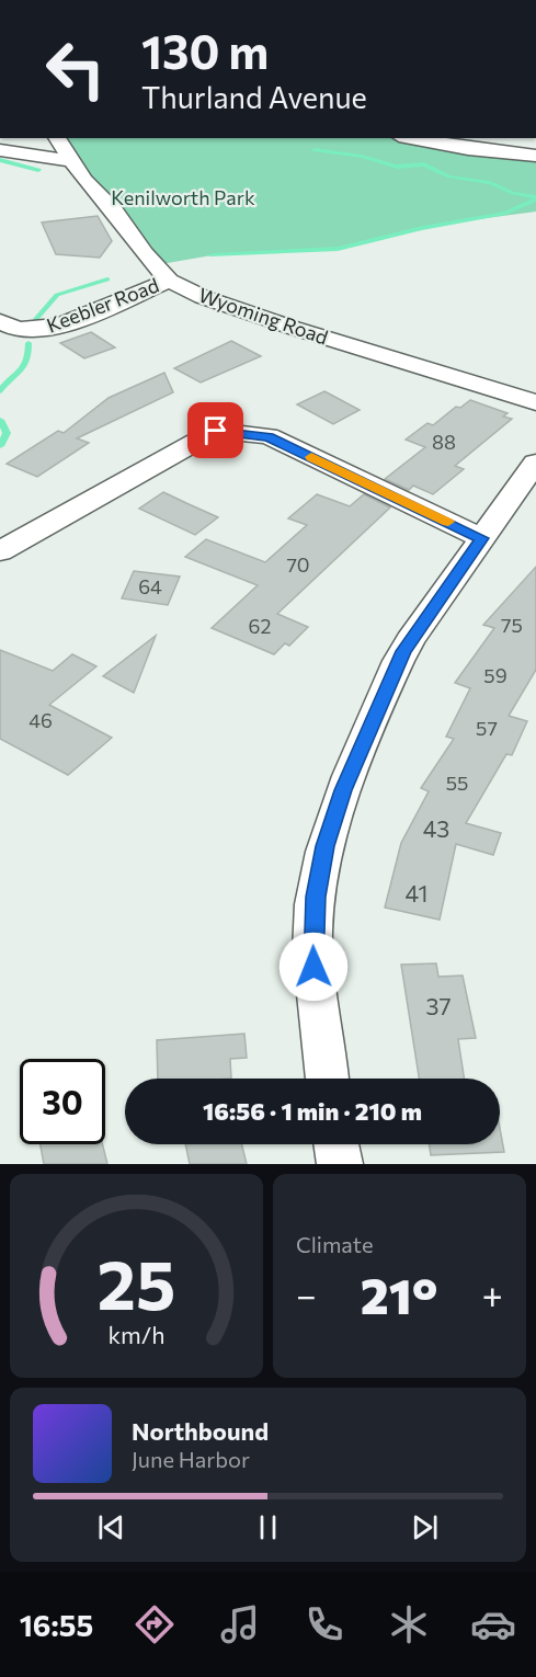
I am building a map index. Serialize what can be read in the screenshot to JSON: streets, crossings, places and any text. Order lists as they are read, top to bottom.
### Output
{
  "streets": {
    "street": ["Keebler Road", "Wyoming Road"]
  },
  "crossings": [
    ["Keebler Road", "Wyoming Road"]
  ],
  "parks": ["Kenilworth Park"],
  "house_numbers": [
    "88",
    "70",
    "64",
    "75",
    "62",
    "59",
    "46",
    "57",
    "55",
    "43",
    "41",
    "37"
  ],
  "page": {
    "turn": ["130 m", "Thurland Avenue"],
    "limit": "30",
    "trip": "16:56 · 1 min · 210 m",
    "tile": "Climate",
    "heat": ["−", "21°", "+"],
    "song": ["Northbound", "June Harbor"],
    "tabs": "16:55",
    "gauge": ["25", "km/h"]
  }
}
